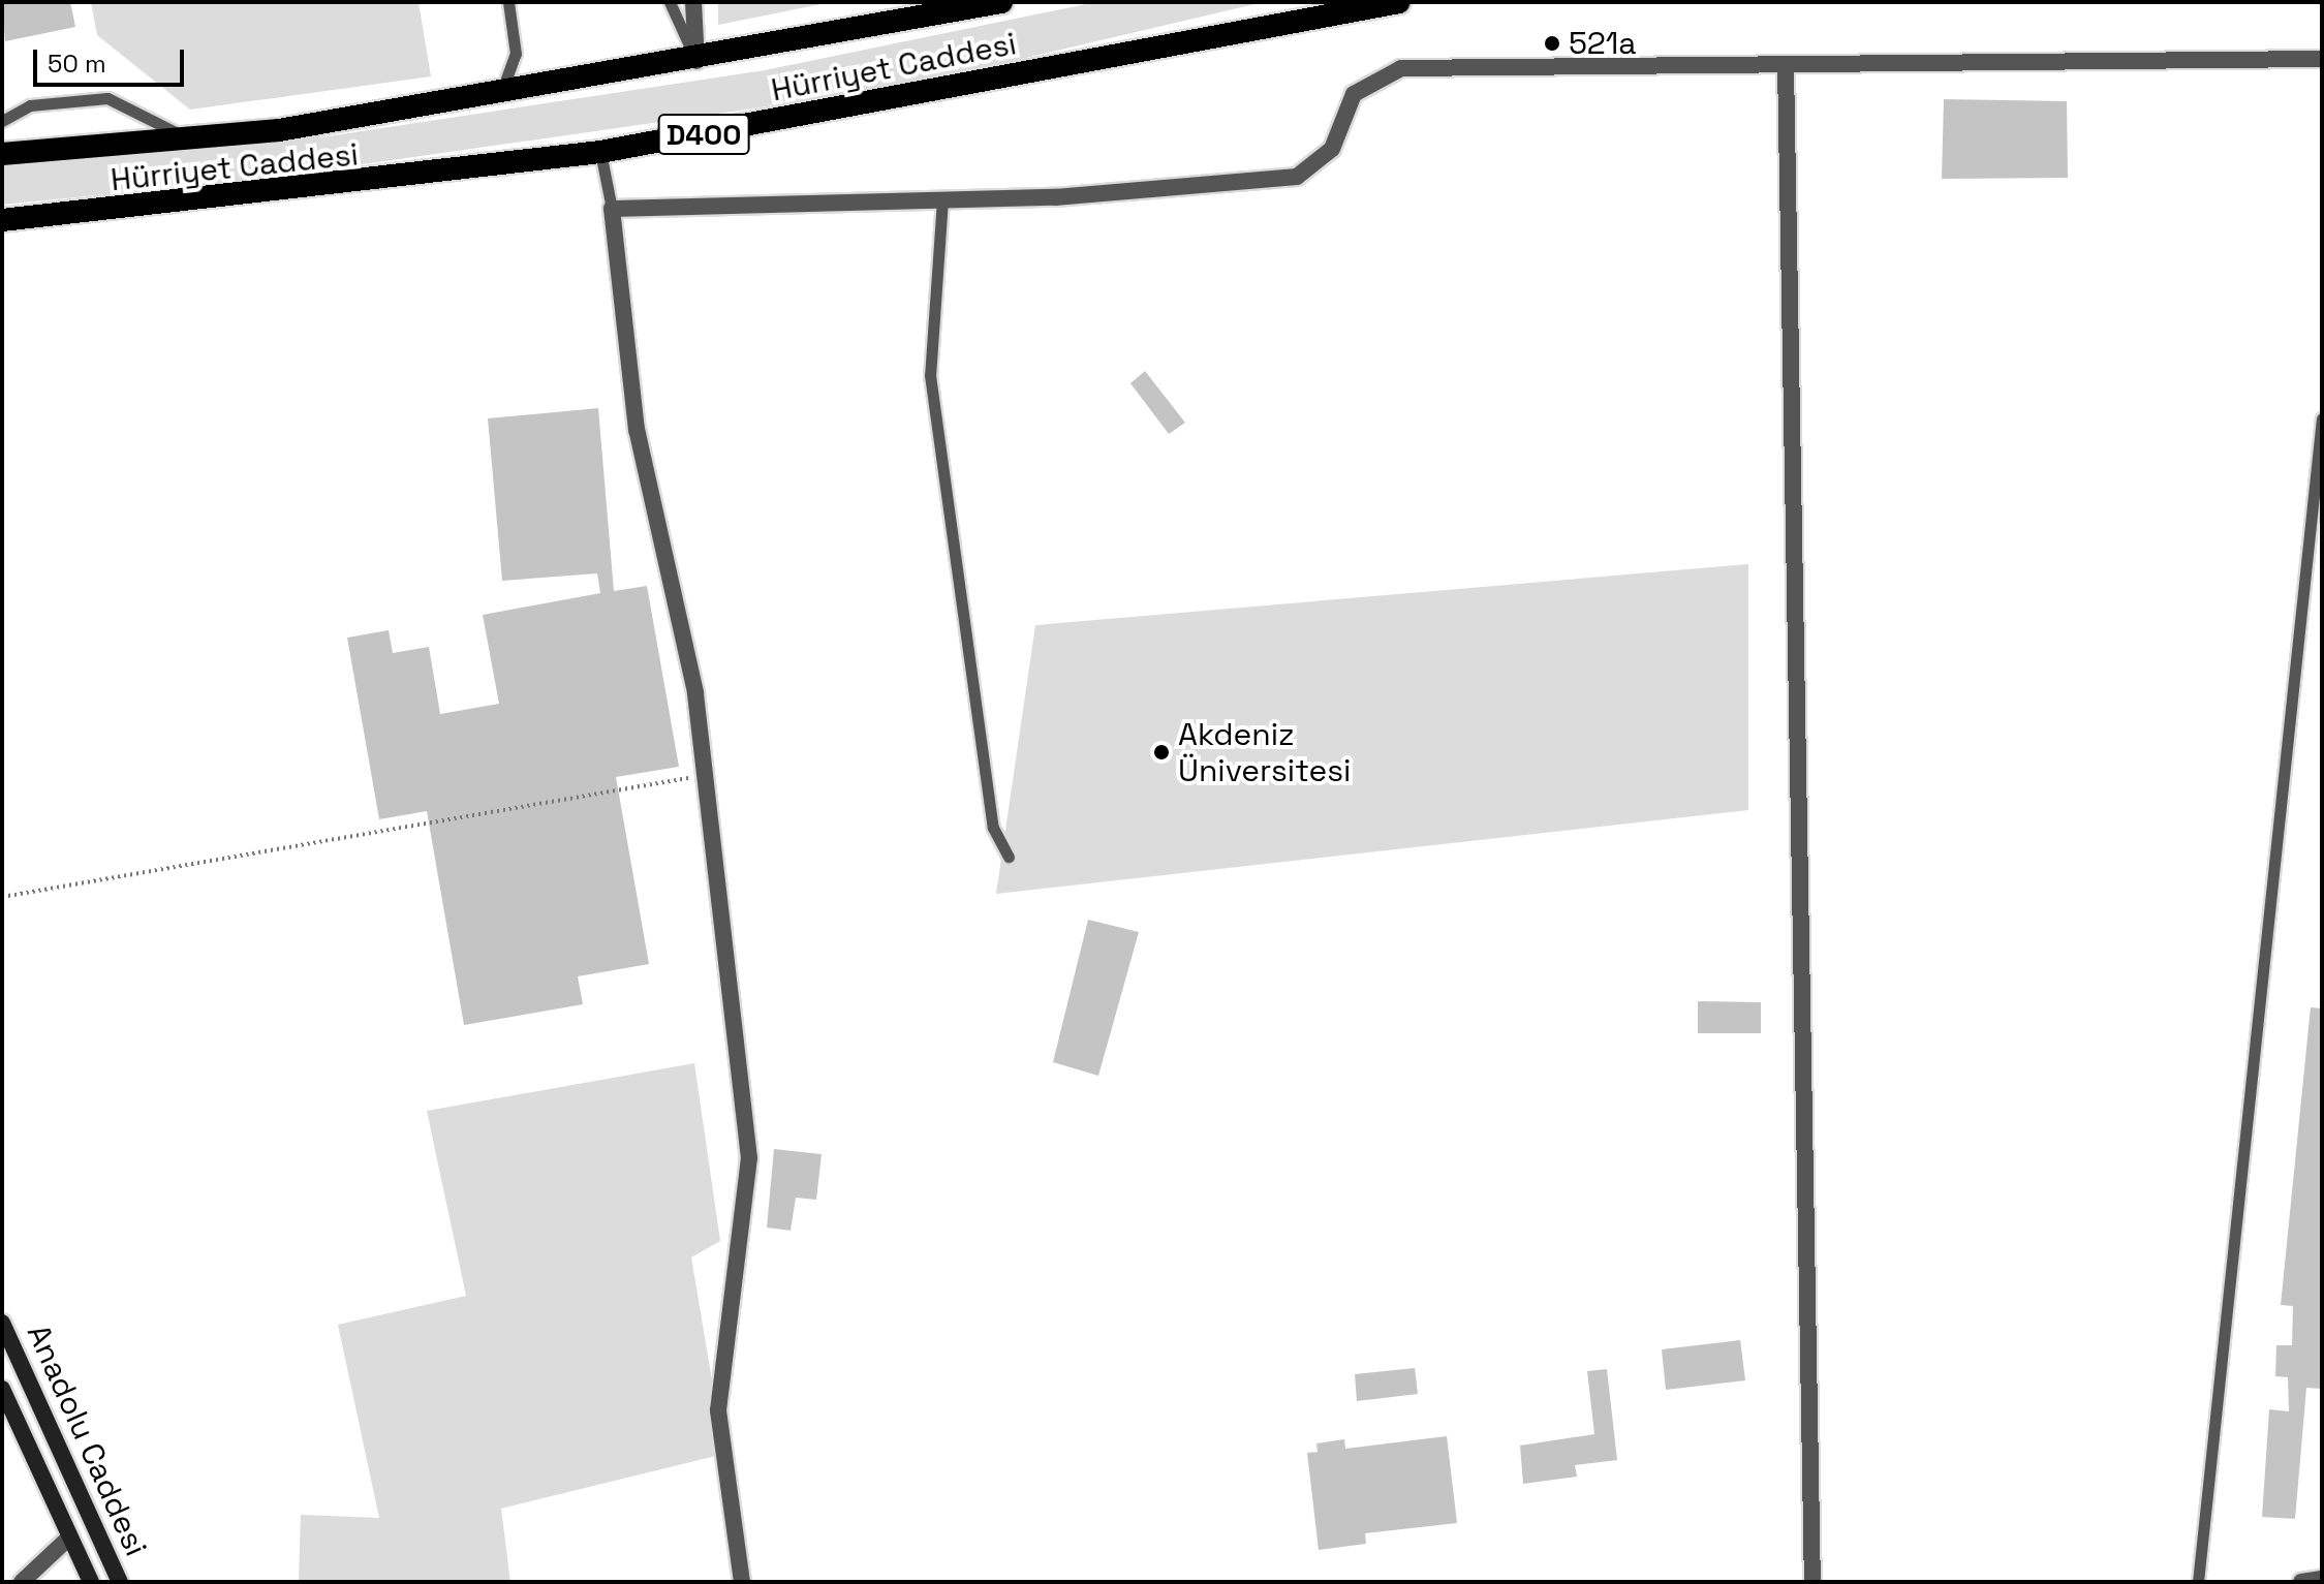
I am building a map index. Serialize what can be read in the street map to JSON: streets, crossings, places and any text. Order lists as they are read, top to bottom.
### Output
{
  "streets": {
    "highway": ["Hürriyet Caddesi", "D400"],
    "main road": ["Anadolu Caddesi"]
  },
  "places": ["521a", "Akdeniz Üniversitesi"],
  "scale_bar": "50 m"
}
